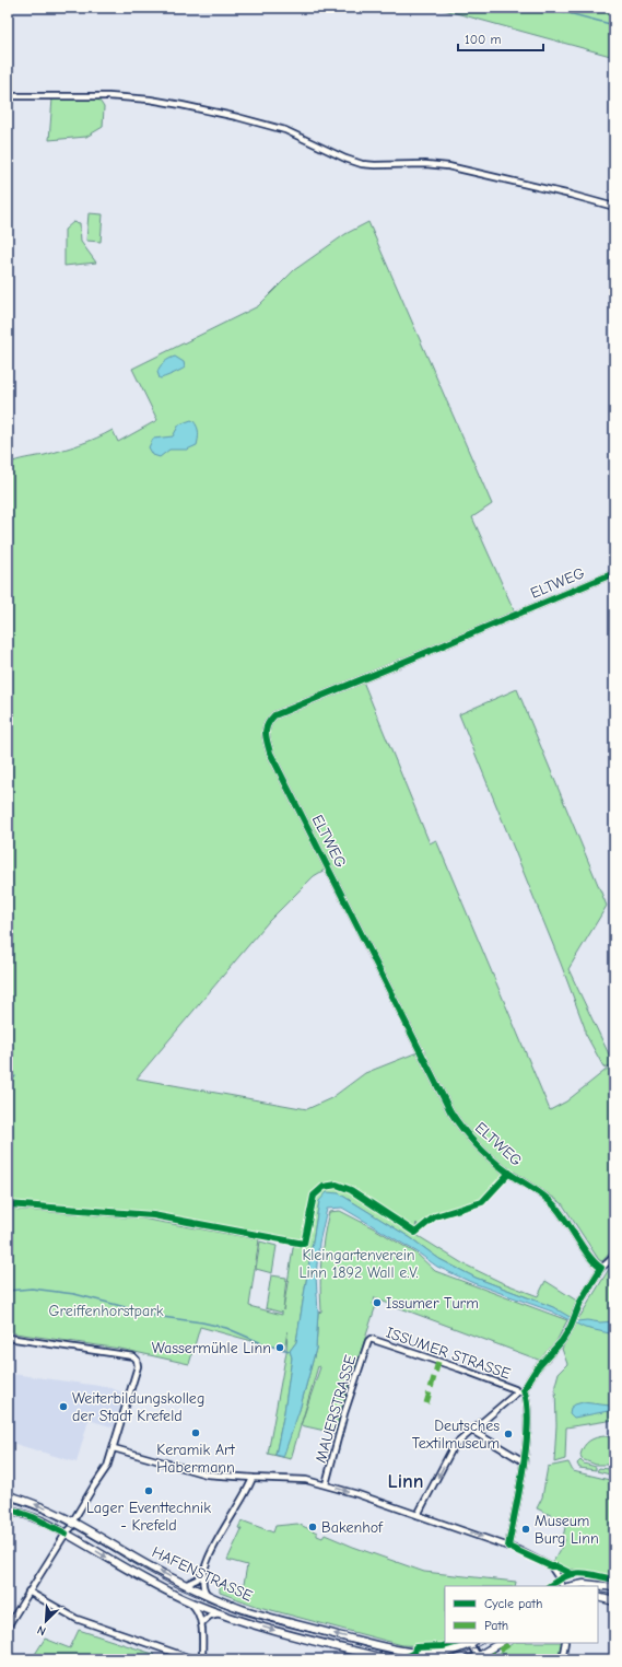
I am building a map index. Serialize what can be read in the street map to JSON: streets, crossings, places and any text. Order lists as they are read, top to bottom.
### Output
{
  "streets": {
    "main road": ["HAFENSTRASSE"],
    "street": ["ELTWEG", "ISSUMER STRASSE", "MAUERSTRASSE"]
  },
  "crossings": [
    ["ISSUMER STRASSE", "MAUERSTRASSE"]
  ],
  "districts": ["Linn"],
  "parks": ["Kleingartenverein Linn 1892 Wall e.V.", "Greiffenhorstpark"],
  "places": [
    "Issumer Turm",
    "Wassermühle Linn",
    "Weiterbildungskolleg der Stadt Krefeld",
    "Keramik Art Habermann",
    "Deutsches Textilmuseum",
    "Lager Eventtechnik - Krefeld",
    "Bakenhof",
    "Museum Burg Linn"
  ],
  "legend": ["Cycle path", "Path"],
  "scale_bar": "100 m",
  "north": "bottom left"
}
